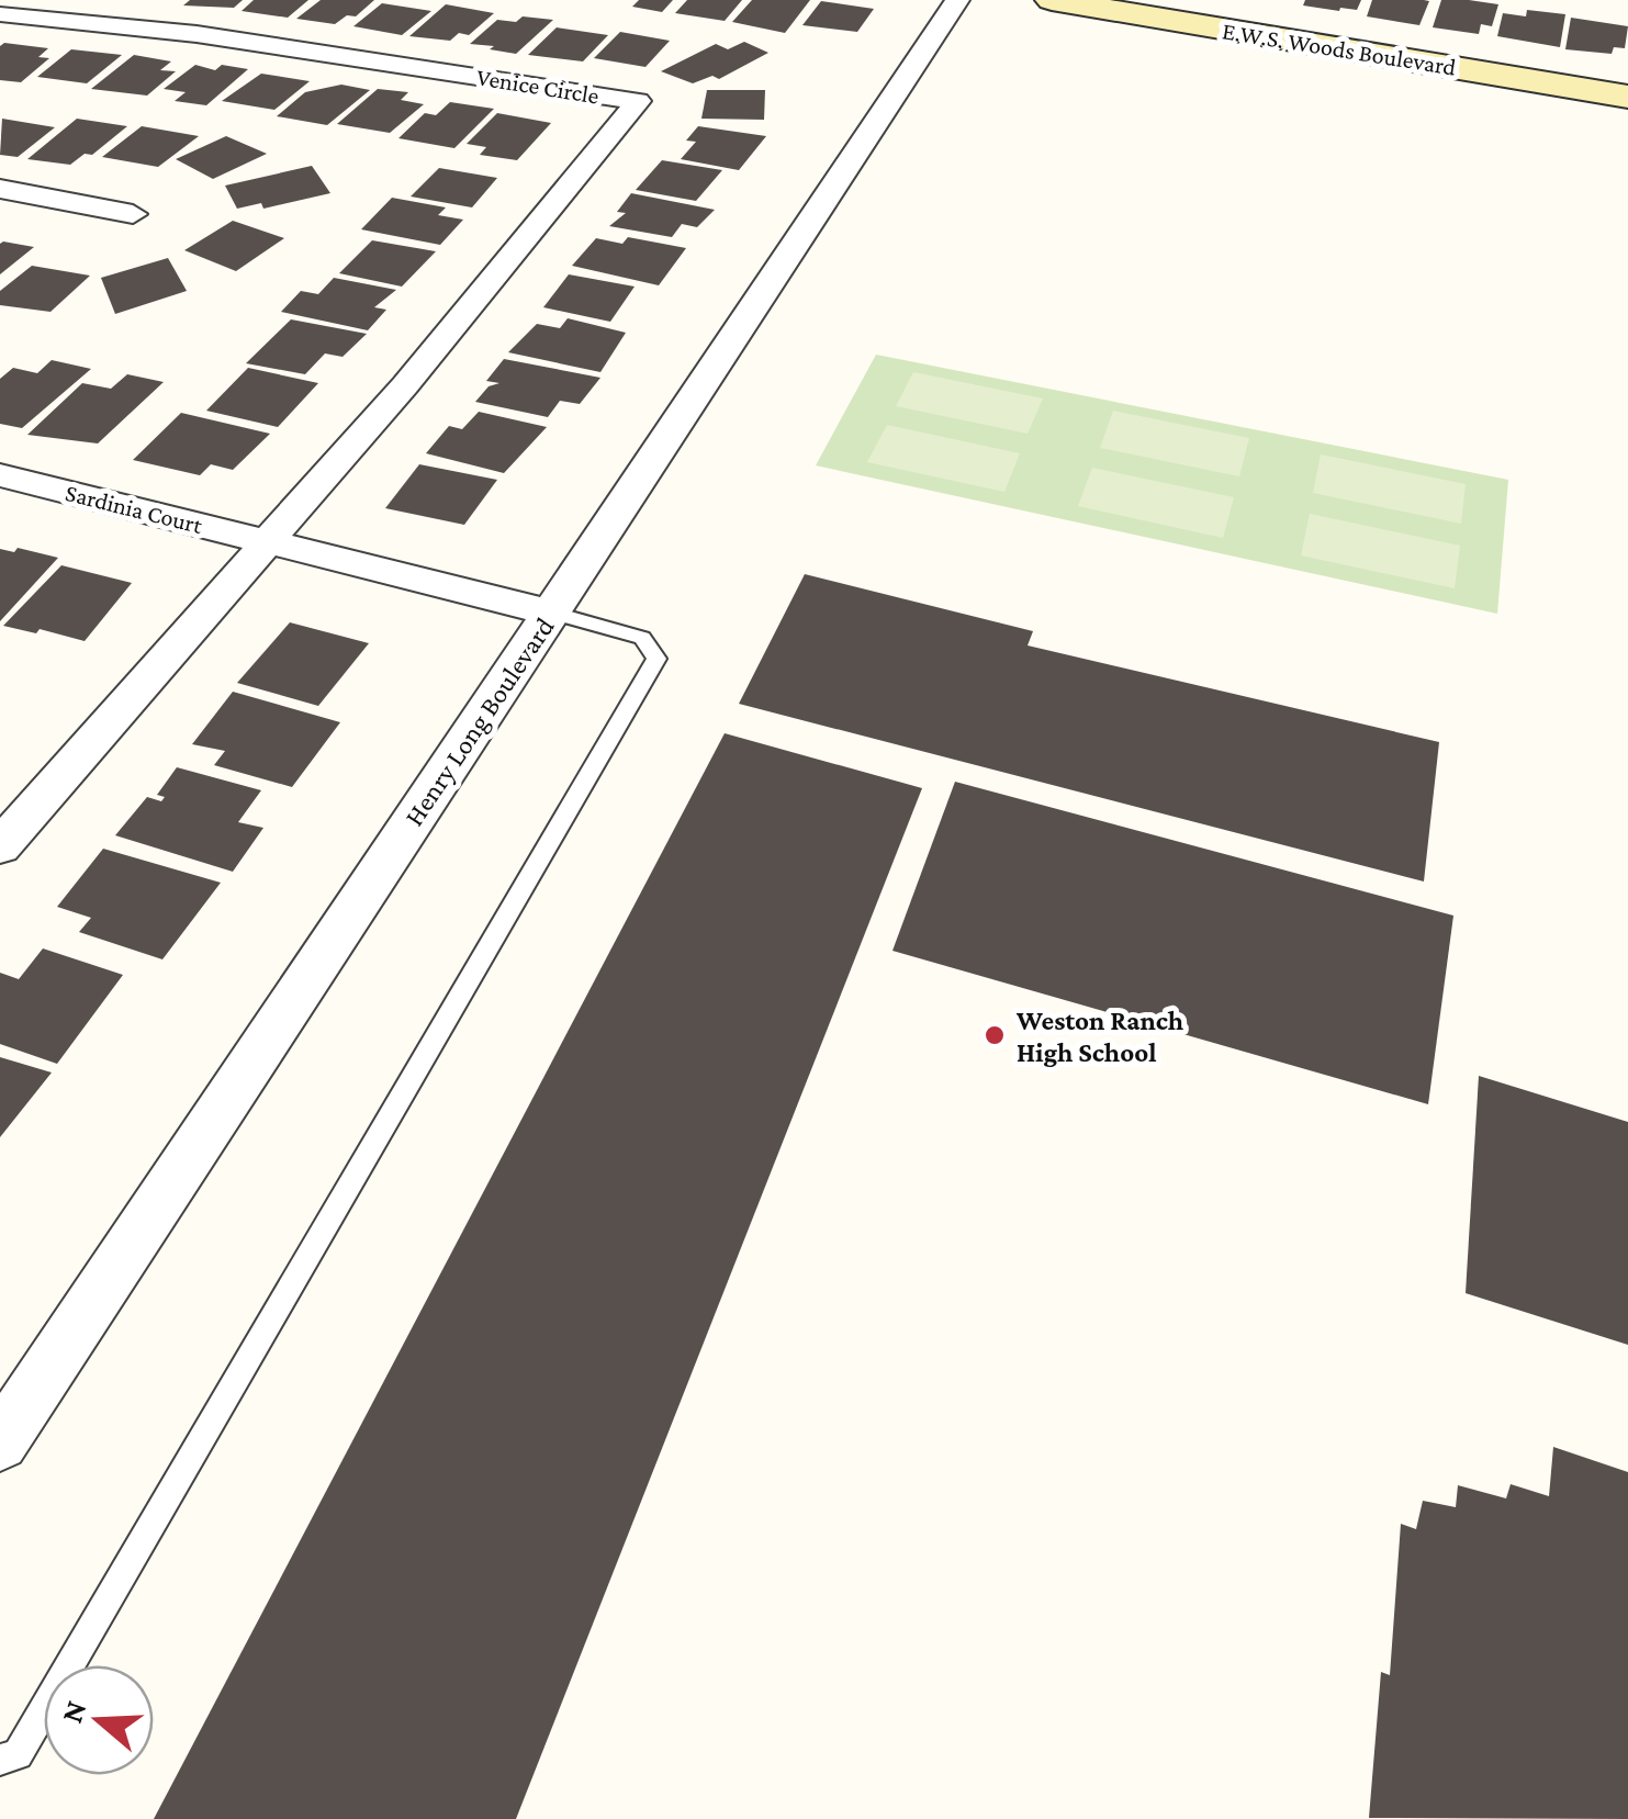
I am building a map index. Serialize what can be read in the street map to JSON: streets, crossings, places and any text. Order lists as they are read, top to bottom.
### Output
{
  "streets": {
    "street": [
      "E.W.S. Woods Boulevard",
      "Venice Circle",
      "Sardinia Court",
      "Henry Long Boulevard"
    ]
  },
  "crossings": [
    ["Venice Circle", "Sardinia Court"]
  ],
  "places": ["Weston Ranch High School"],
  "north": "left"
}
